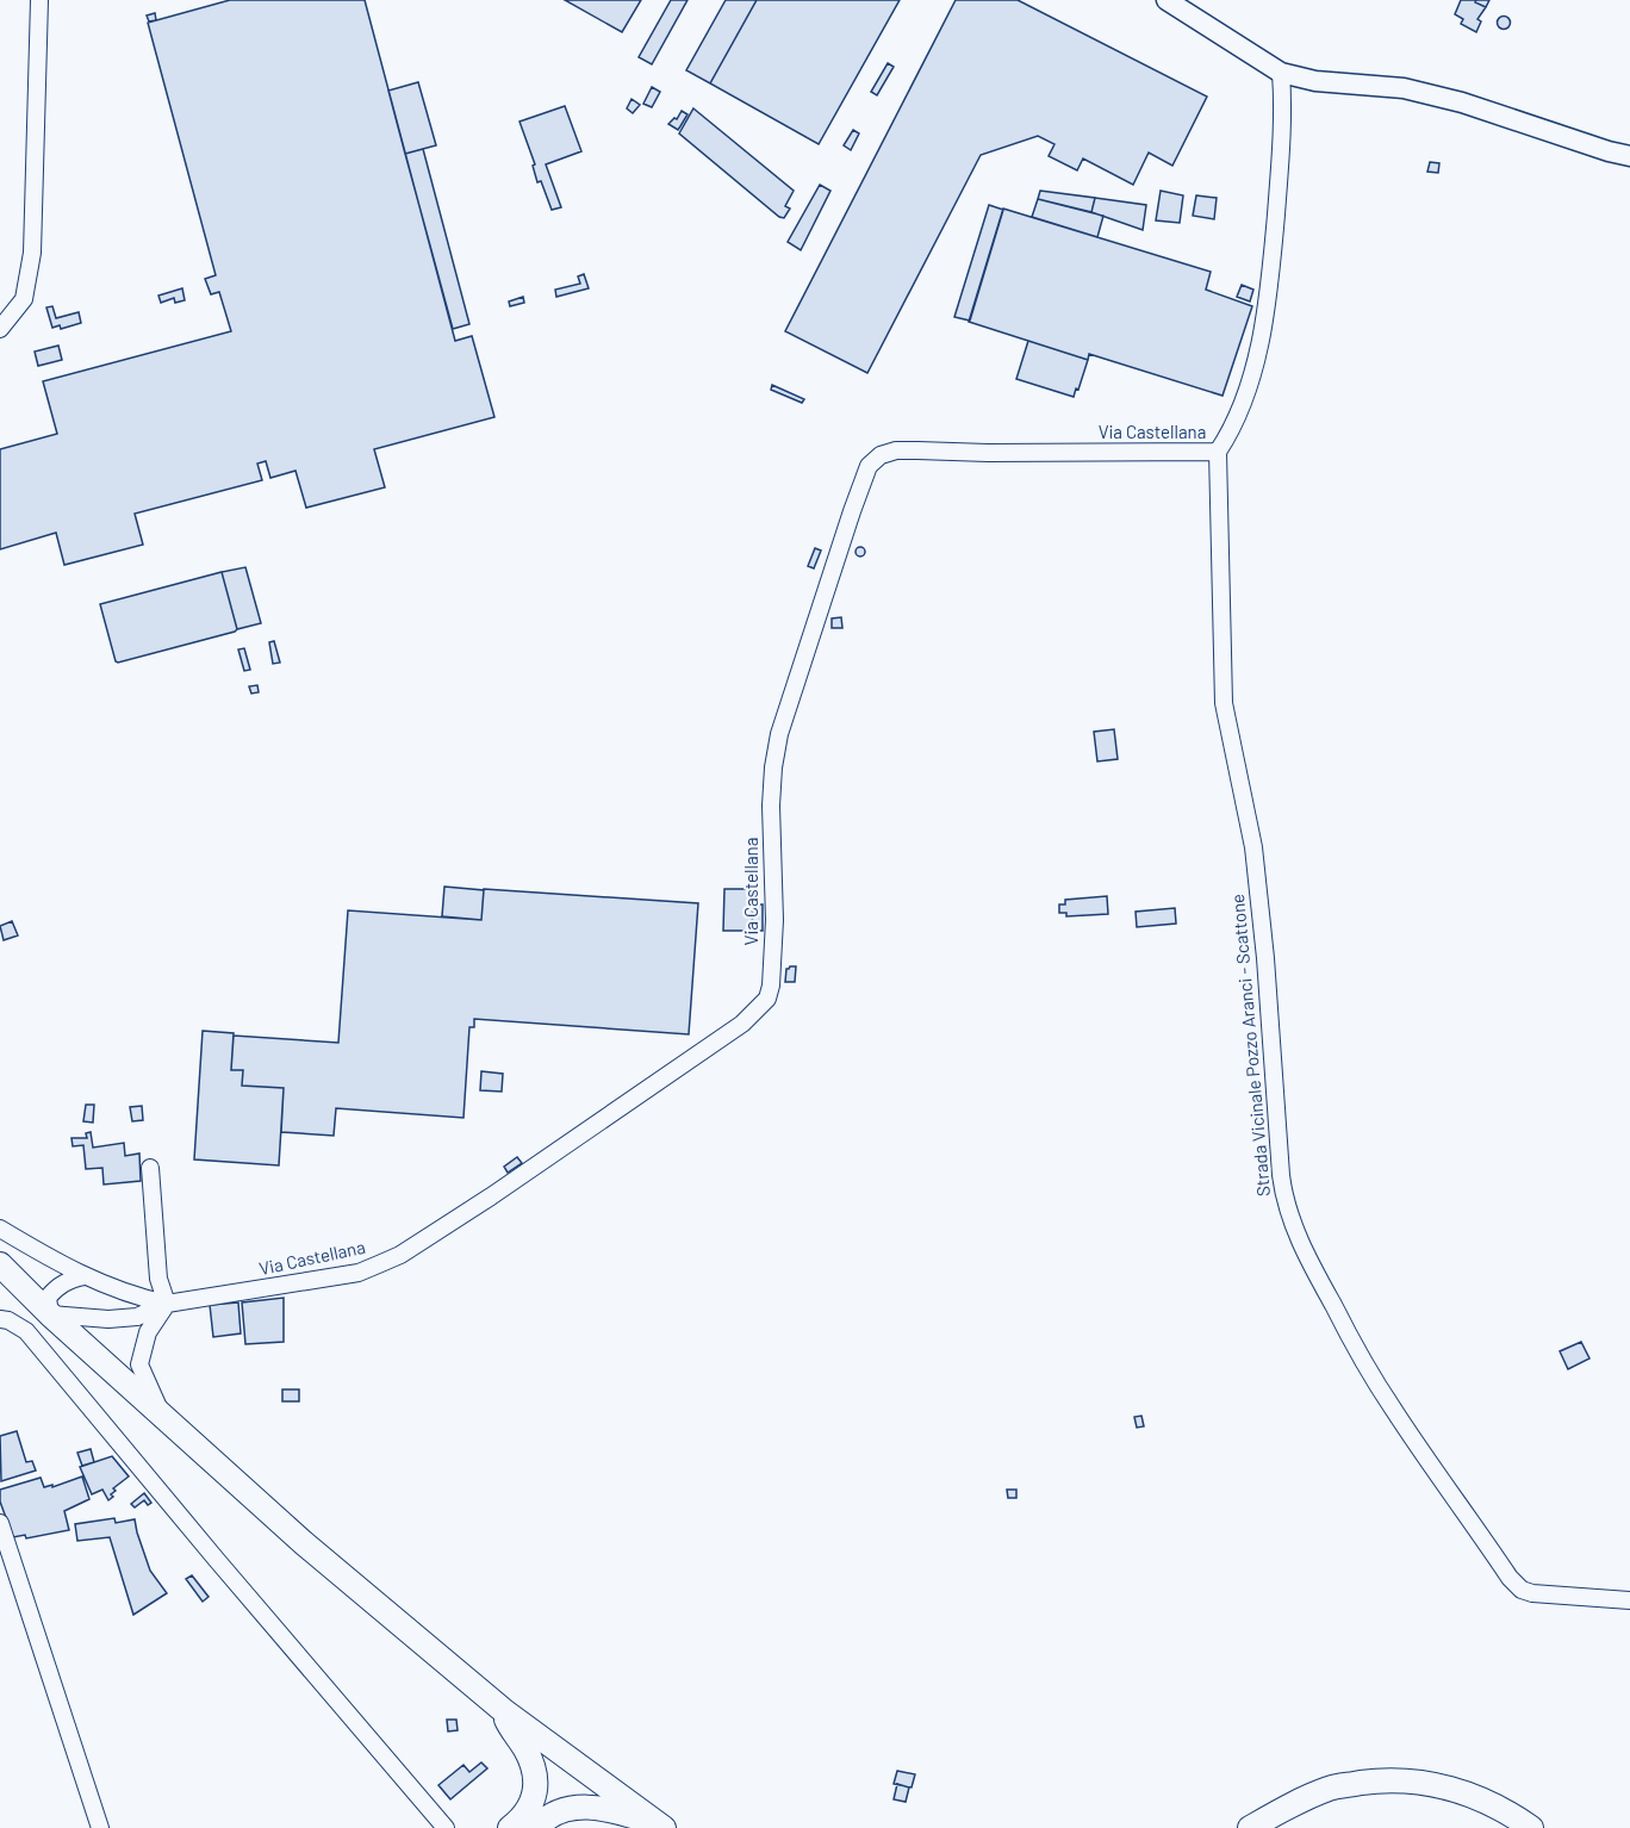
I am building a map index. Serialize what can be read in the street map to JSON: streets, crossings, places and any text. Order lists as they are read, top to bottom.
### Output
{
  "streets": {
    "street": ["Via Castellana", "Strada Vicinale Pozzo Aranci - Scattone"]
  },
  "crossings": [
    ["Via Castellana", "Strada Vicinale Pozzo Aranci - Scattone"]
  ]
}
